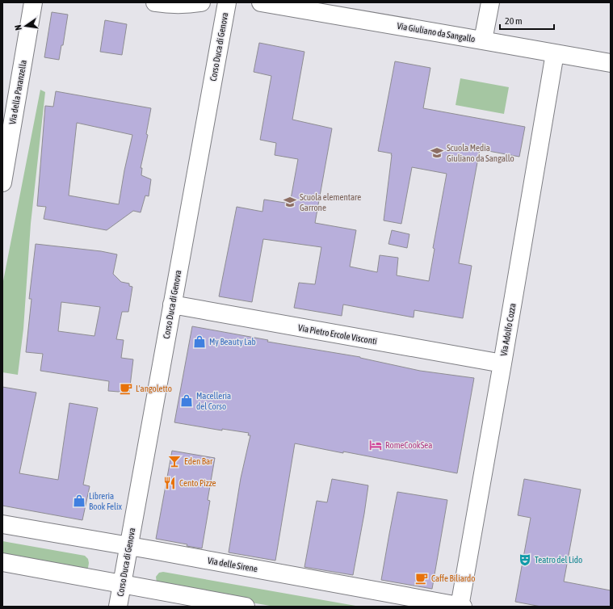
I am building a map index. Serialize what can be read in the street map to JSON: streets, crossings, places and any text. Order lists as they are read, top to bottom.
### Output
{
  "streets": {
    "street": [
      "Via Giuliano da Sangallo",
      "Corso Duca di Genova",
      "Via della Paranzella",
      "Via Adolfo Cozza",
      "Via Pietro Ercole Visconti",
      "Via delle Sirene"
    ]
  },
  "crossings": [
    ["Via Giuliano da Sangallo", "Via Adolfo Cozza"],
    ["Corso Duca di Genova", "Via Pietro Ercole Visconti"],
    ["Corso Duca di Genova", "Via delle Sirene"],
    ["Via Adolfo Cozza", "Via Pietro Ercole Visconti"],
    ["Via Adolfo Cozza", "Via delle Sirene"]
  ],
  "places": {
    "school or university": ["Scuola Media Giuliano da Sangallo", "Scuola elementare Garrone"],
    "shop": ["My Beauty Lab", "Macelleria del Corso", "Libreria Book Felix"],
    "cafe": ["L'angoletto", "Caffe Biliardo"],
    "hotel": ["RomeCookSea"],
    "bar": ["Eden Bar"],
    "restaurant": ["Cento Pizze"],
    "theatre": ["Teatro del Lido"]
  },
  "scale_bar": "20 m",
  "north": "left"
}
